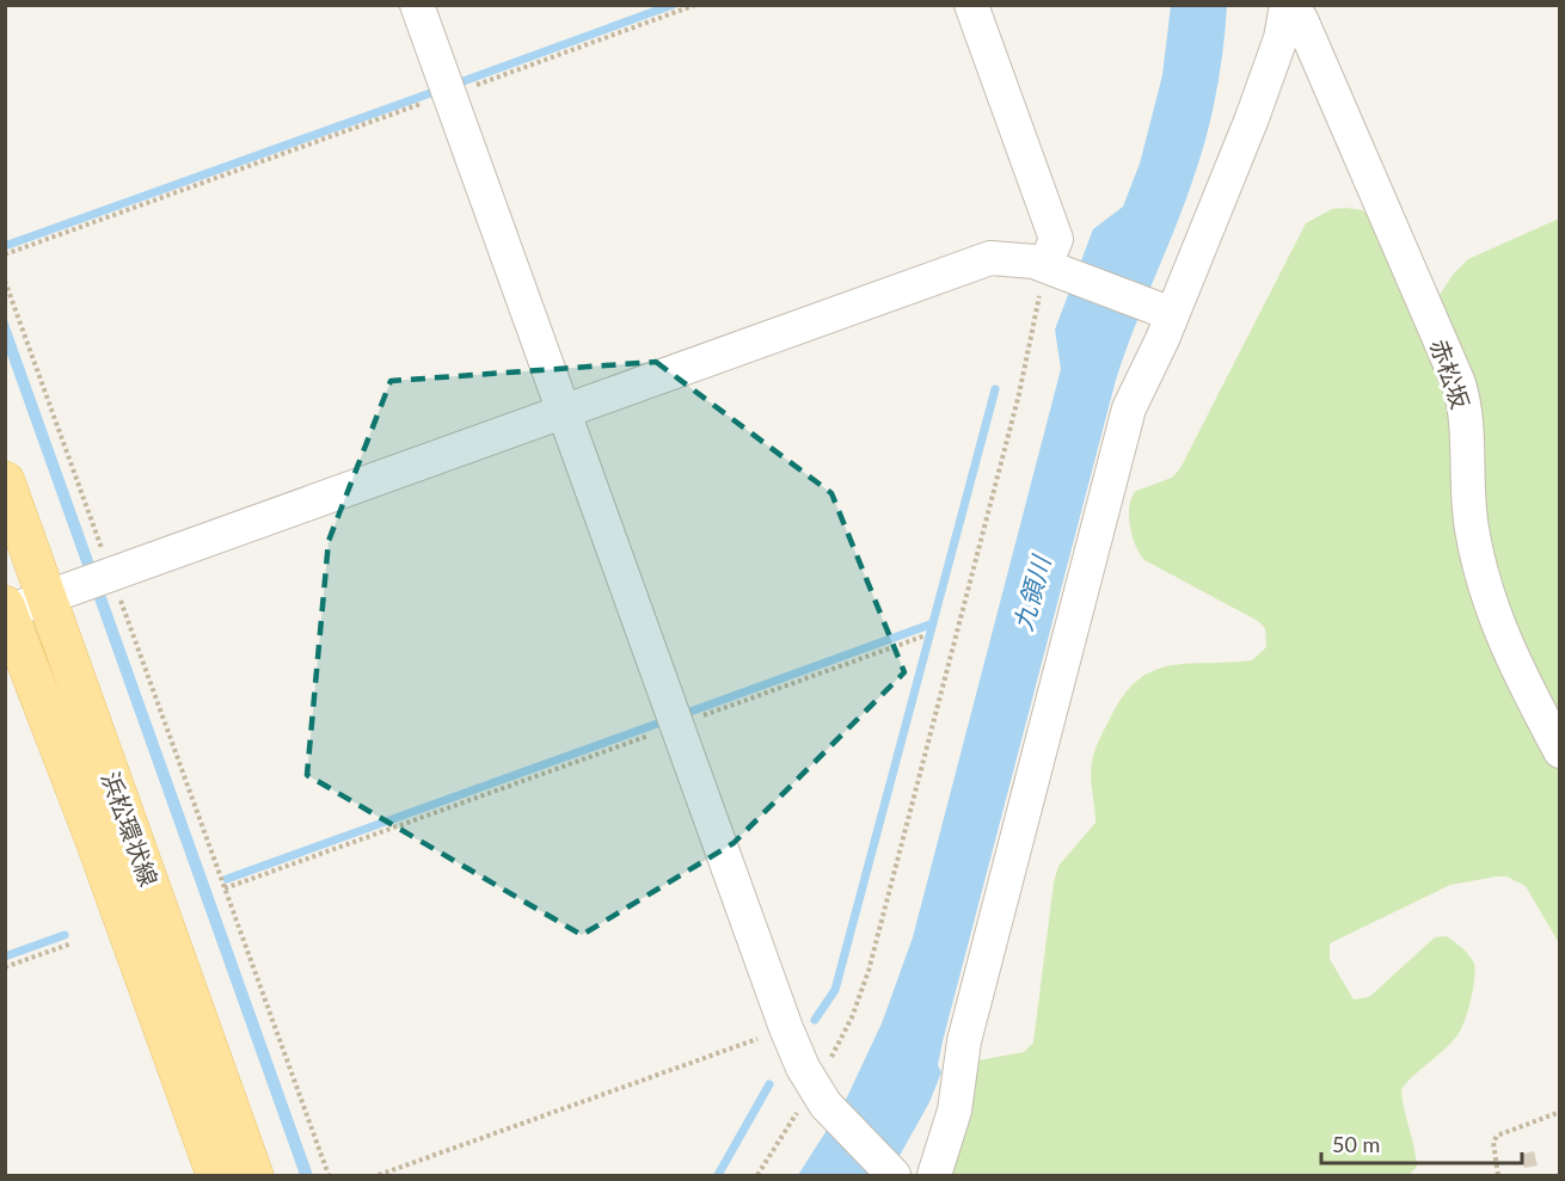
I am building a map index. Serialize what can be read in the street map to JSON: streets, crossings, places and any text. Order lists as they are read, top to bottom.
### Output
{
  "streets": {
    "main road": ["浜松環状線"],
    "street": ["赤松坂"]
  },
  "water": ["九領川"],
  "scale_bar": "50 m"
}
